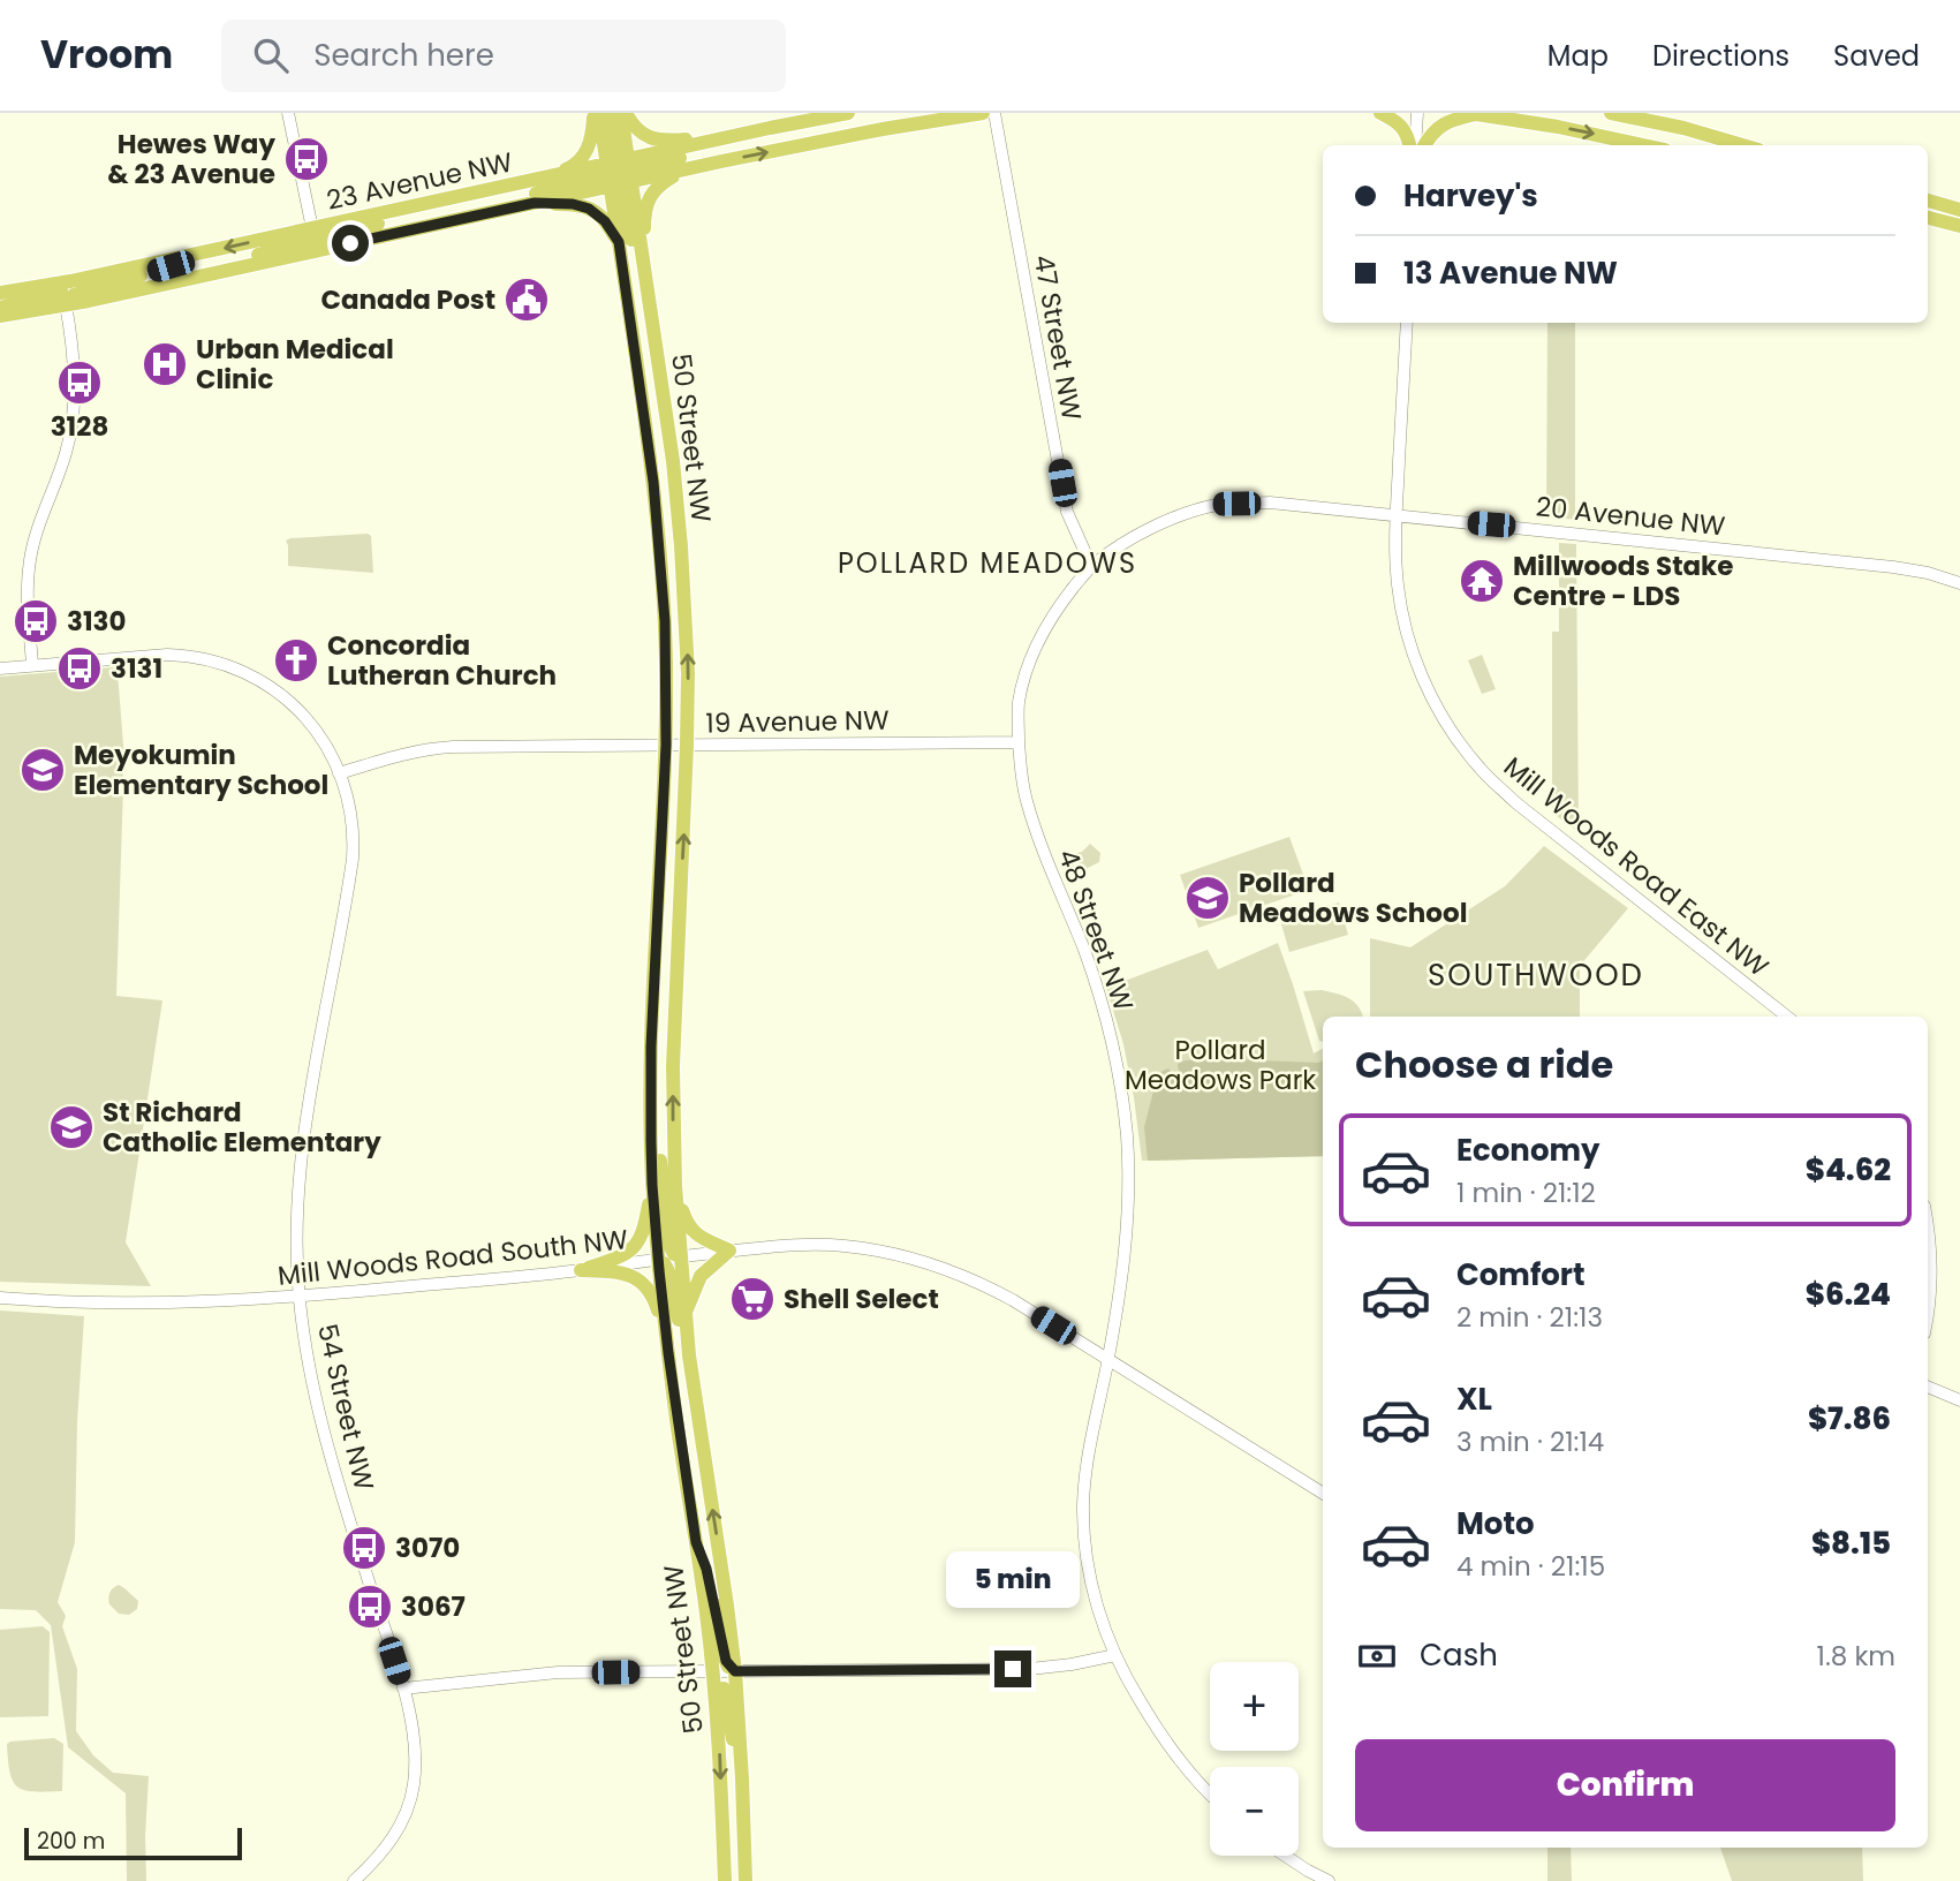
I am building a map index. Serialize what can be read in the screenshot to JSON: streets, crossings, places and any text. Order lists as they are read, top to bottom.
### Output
{
  "streets": {
    "main road": ["23 Avenue NW", "50 Street NW"],
    "street": [
      "47 Street NW",
      "20 Avenue NW",
      "19 Avenue NW",
      "Mill Woods Road East NW",
      "48 Street NW",
      "Mill Woods Road South NW",
      "54 Street NW"
    ]
  },
  "crossings": [
    ["23 Avenue NW", "50 Street NW"],
    ["47 Street NW", "20 Avenue NW"],
    ["50 Street NW", "19 Avenue NW"],
    ["50 Street NW", "Mill Woods Road South NW"],
    ["20 Avenue NW", "Mill Woods Road East NW"],
    ["20 Avenue NW", "48 Street NW"],
    ["19 Avenue NW", "48 Street NW"],
    ["19 Avenue NW", "54 Street NW"],
    ["48 Street NW", "Mill Woods Road South NW"],
    ["Mill Woods Road South NW", "54 Street NW"]
  ],
  "districts": ["POLLARD MEADOWS", "SOUTHWOOD"],
  "parks": ["Pollard Meadows Park"],
  "places": {
    "bus stop": [
      "Hewes Way & 23 Avenue",
      "3128",
      "3130",
      "3131",
      "3070",
      "3067"
    ],
    "public building": ["Canada Post"],
    "hospital": ["Urban Medical Clinic"],
    "temple": ["Millwoods Stake Centre - LDS"],
    "church": ["Concordia Lutheran Church"],
    "school or university": ["Meyokumin Elementary School", "Pollard Meadows School", "St Richard Catholic Elementary"],
    "supermarket": ["Shell Select"]
  },
  "scale_bar": "200 m",
  "page": {
    "header": "Vroom",
    "search": "Search here",
    "nav": ["Map", "Directions", "Saved"],
    "banner": ["Harvey's", "13 Avenue NW"],
    "heading": "Choose a ride",
    "list": [
      {
        "name": "Economy",
        "note": "1 min · 21:12",
        "value": "$4.62"
      },
      {
        "name": "Comfort",
        "note": "2 min · 21:13",
        "value": "$6.24"
      },
      {
        "name": "XL",
        "note": "3 min · 21:14",
        "value": "$7.86"
      },
      {
        "name": "Moto",
        "note": "4 min · 21:15",
        "value": "$8.15"
      }
    ],
    "bubble": "5 min",
    "pay": ["Cash", "1.8 km"],
    "map_buttons": ["+", "−"],
    "buttons": "Confirm",
    "scale": "200 m"
  }
}
